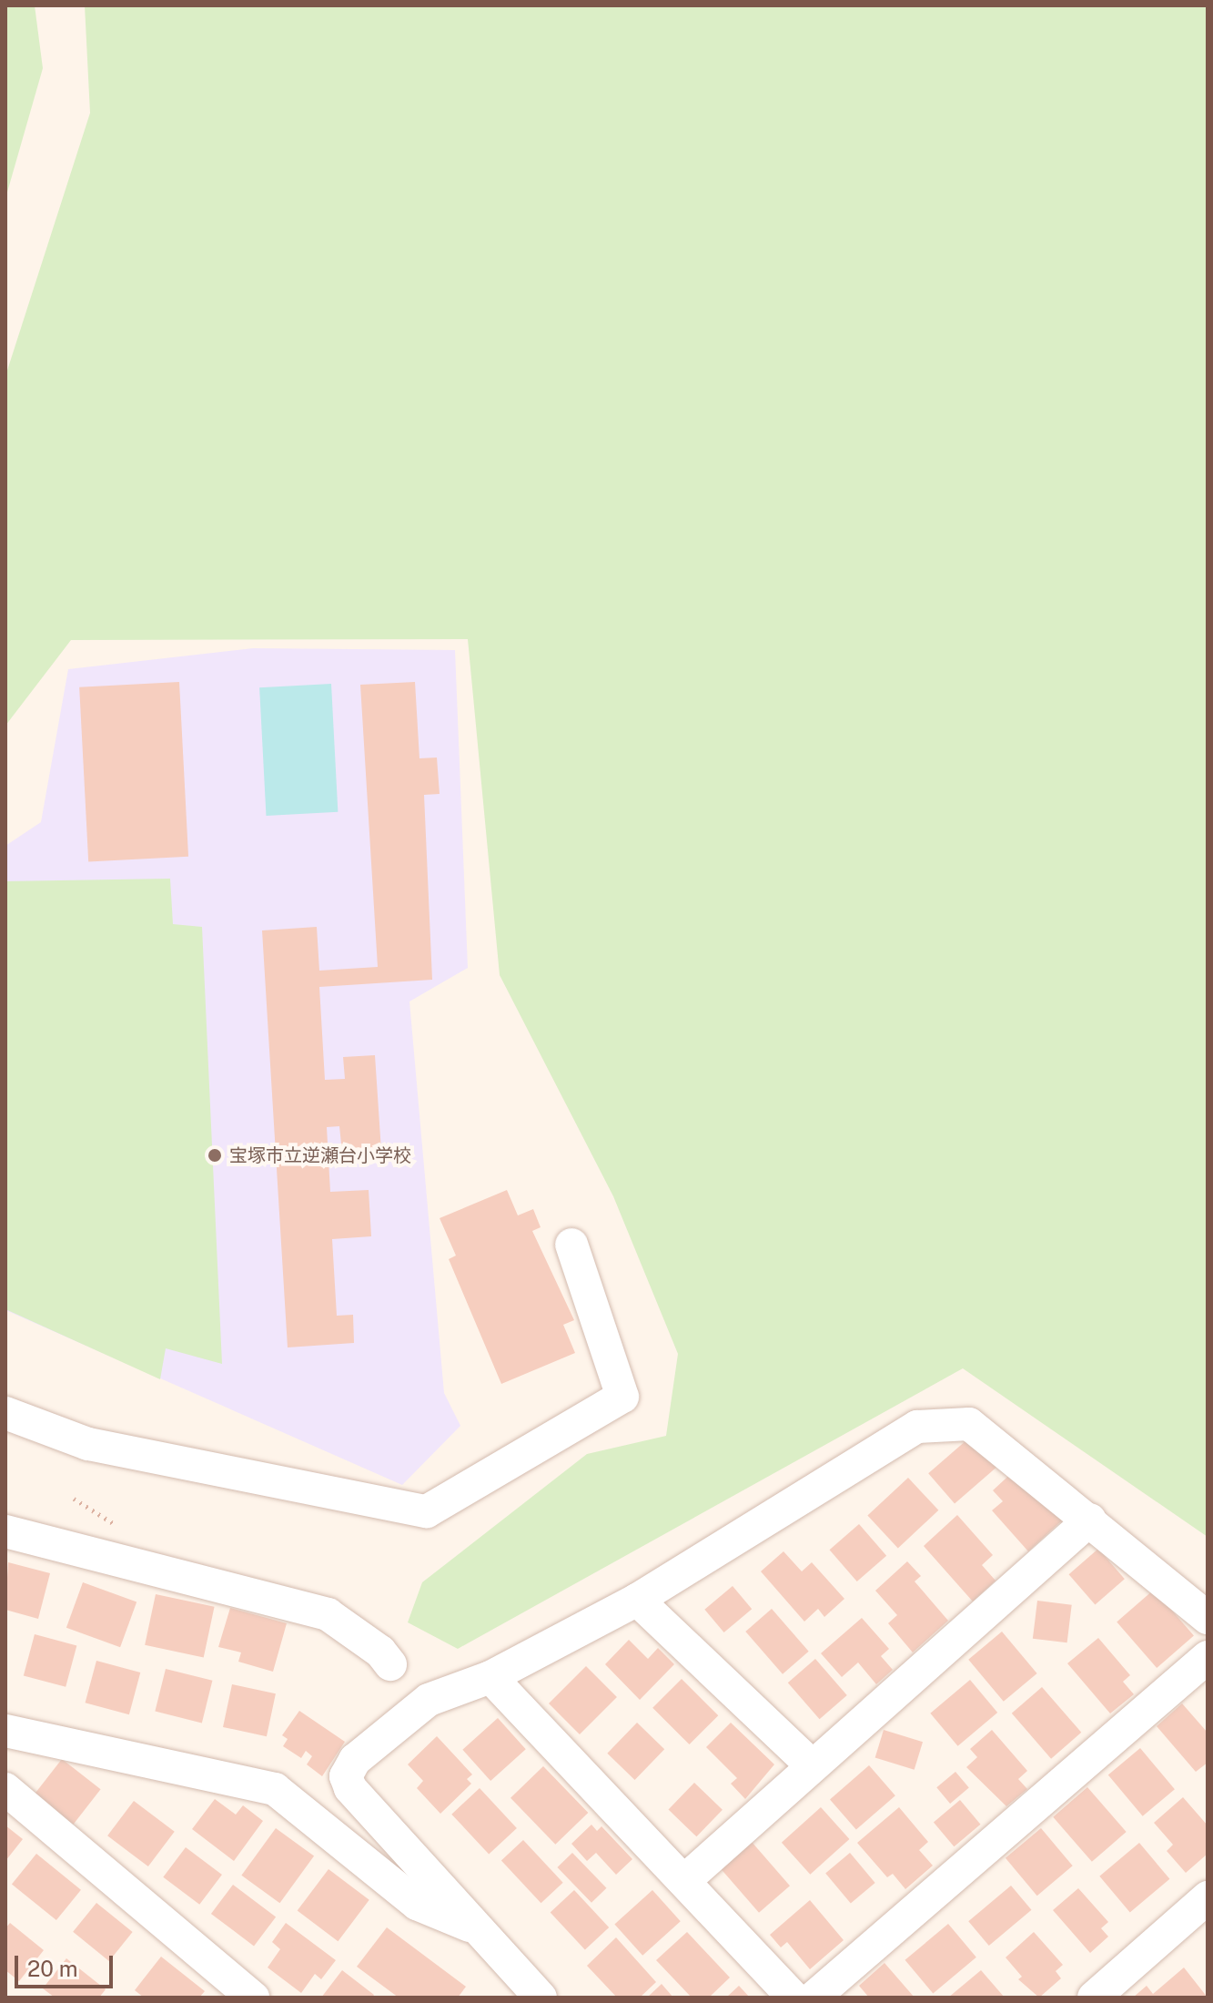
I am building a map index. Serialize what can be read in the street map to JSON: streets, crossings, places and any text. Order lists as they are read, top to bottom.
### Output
{
  "places": ["宝塚市立逆瀬台小学校"],
  "scale_bar": "20 m"
}
